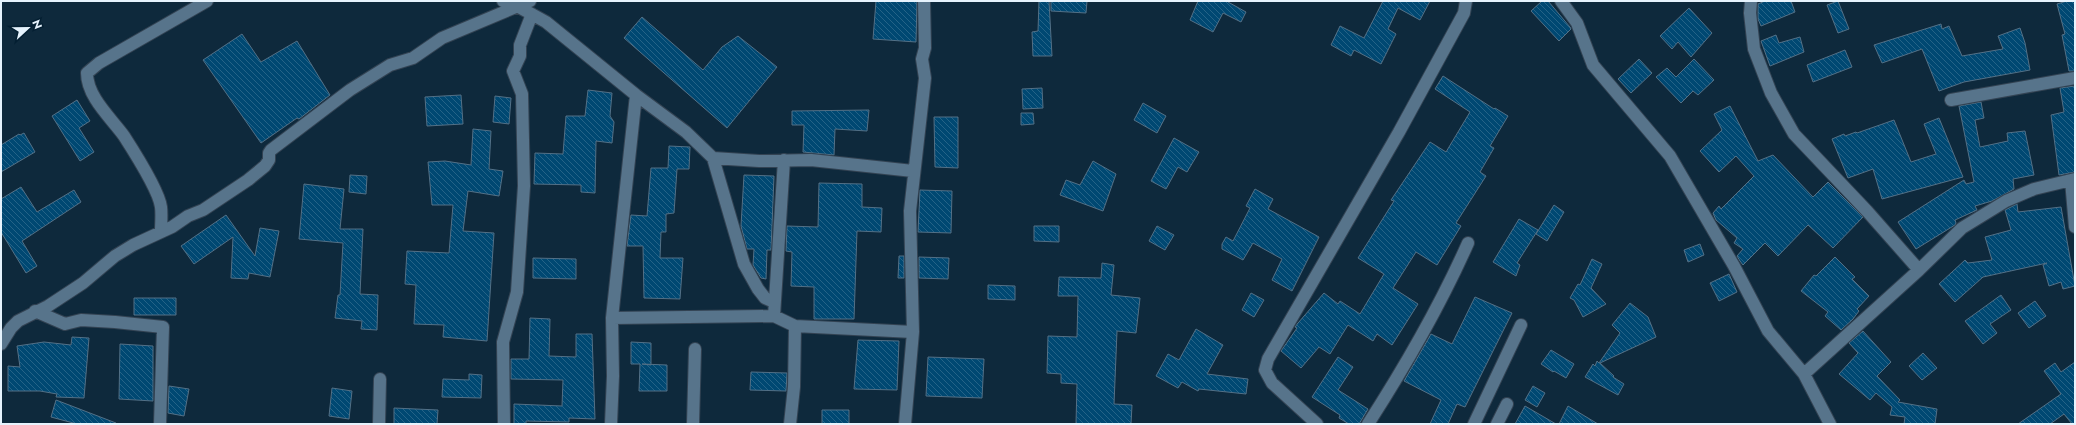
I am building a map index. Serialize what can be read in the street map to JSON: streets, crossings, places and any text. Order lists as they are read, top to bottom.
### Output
{
  "north": "right"
}
